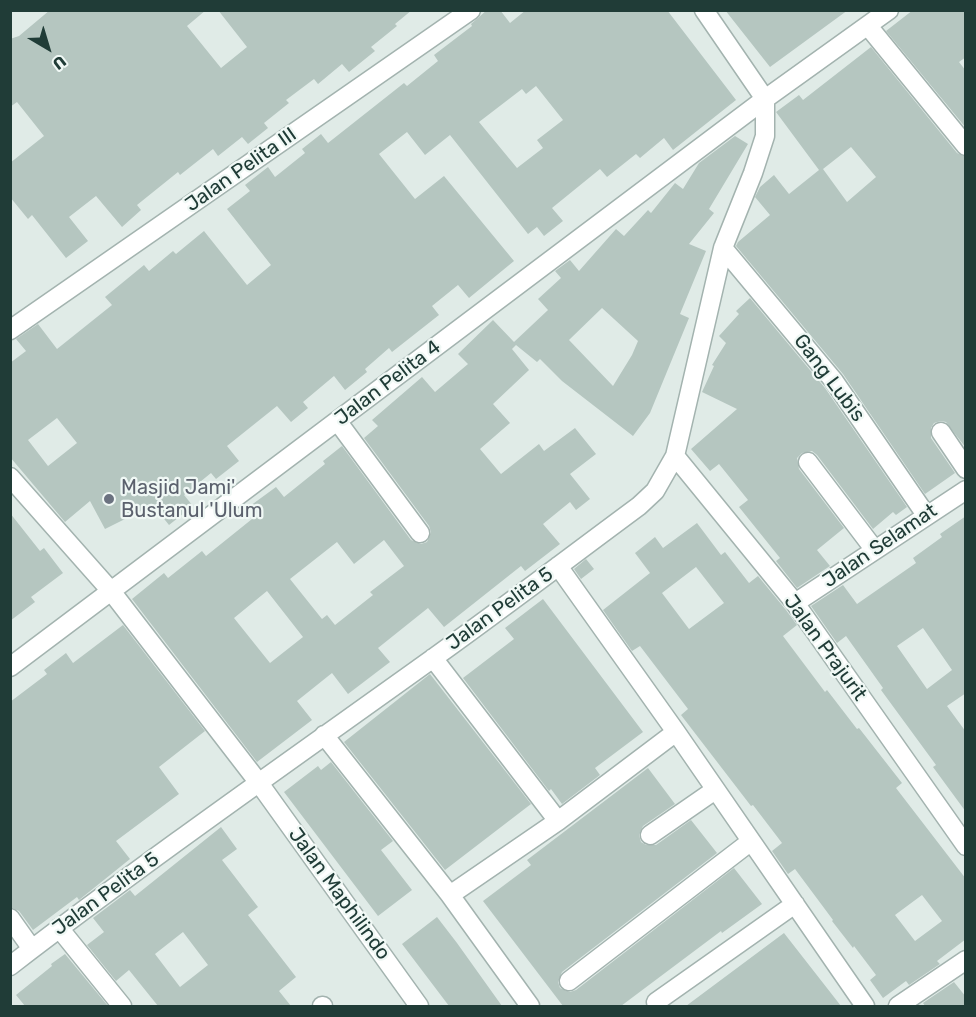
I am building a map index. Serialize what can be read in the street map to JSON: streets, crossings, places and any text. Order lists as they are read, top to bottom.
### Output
{
  "streets": {
    "street": [
      "Jalan Pelita III",
      "Gang Lubis",
      "Jalan Pelita 4",
      "Jalan Selamat",
      "Jalan Pelita 5",
      "Jalan Prajurit",
      "Jalan Maphilindo"
    ]
  },
  "crossings": [
    ["Gang Lubis", "Jalan Selamat"],
    ["Gang Lubis", "Jalan Pelita 5"],
    ["Jalan Pelita 4", "Jalan Pelita 5"],
    ["Jalan Pelita 4", "Jalan Maphilindo"],
    ["Jalan Selamat", "Jalan Prajurit"],
    ["Jalan Pelita 5", "Jalan Prajurit"],
    ["Jalan Pelita 5", "Jalan Maphilindo"]
  ],
  "places": ["Masjid Jami' Bustanul 'Ulum"],
  "north": "bottom right"
}
